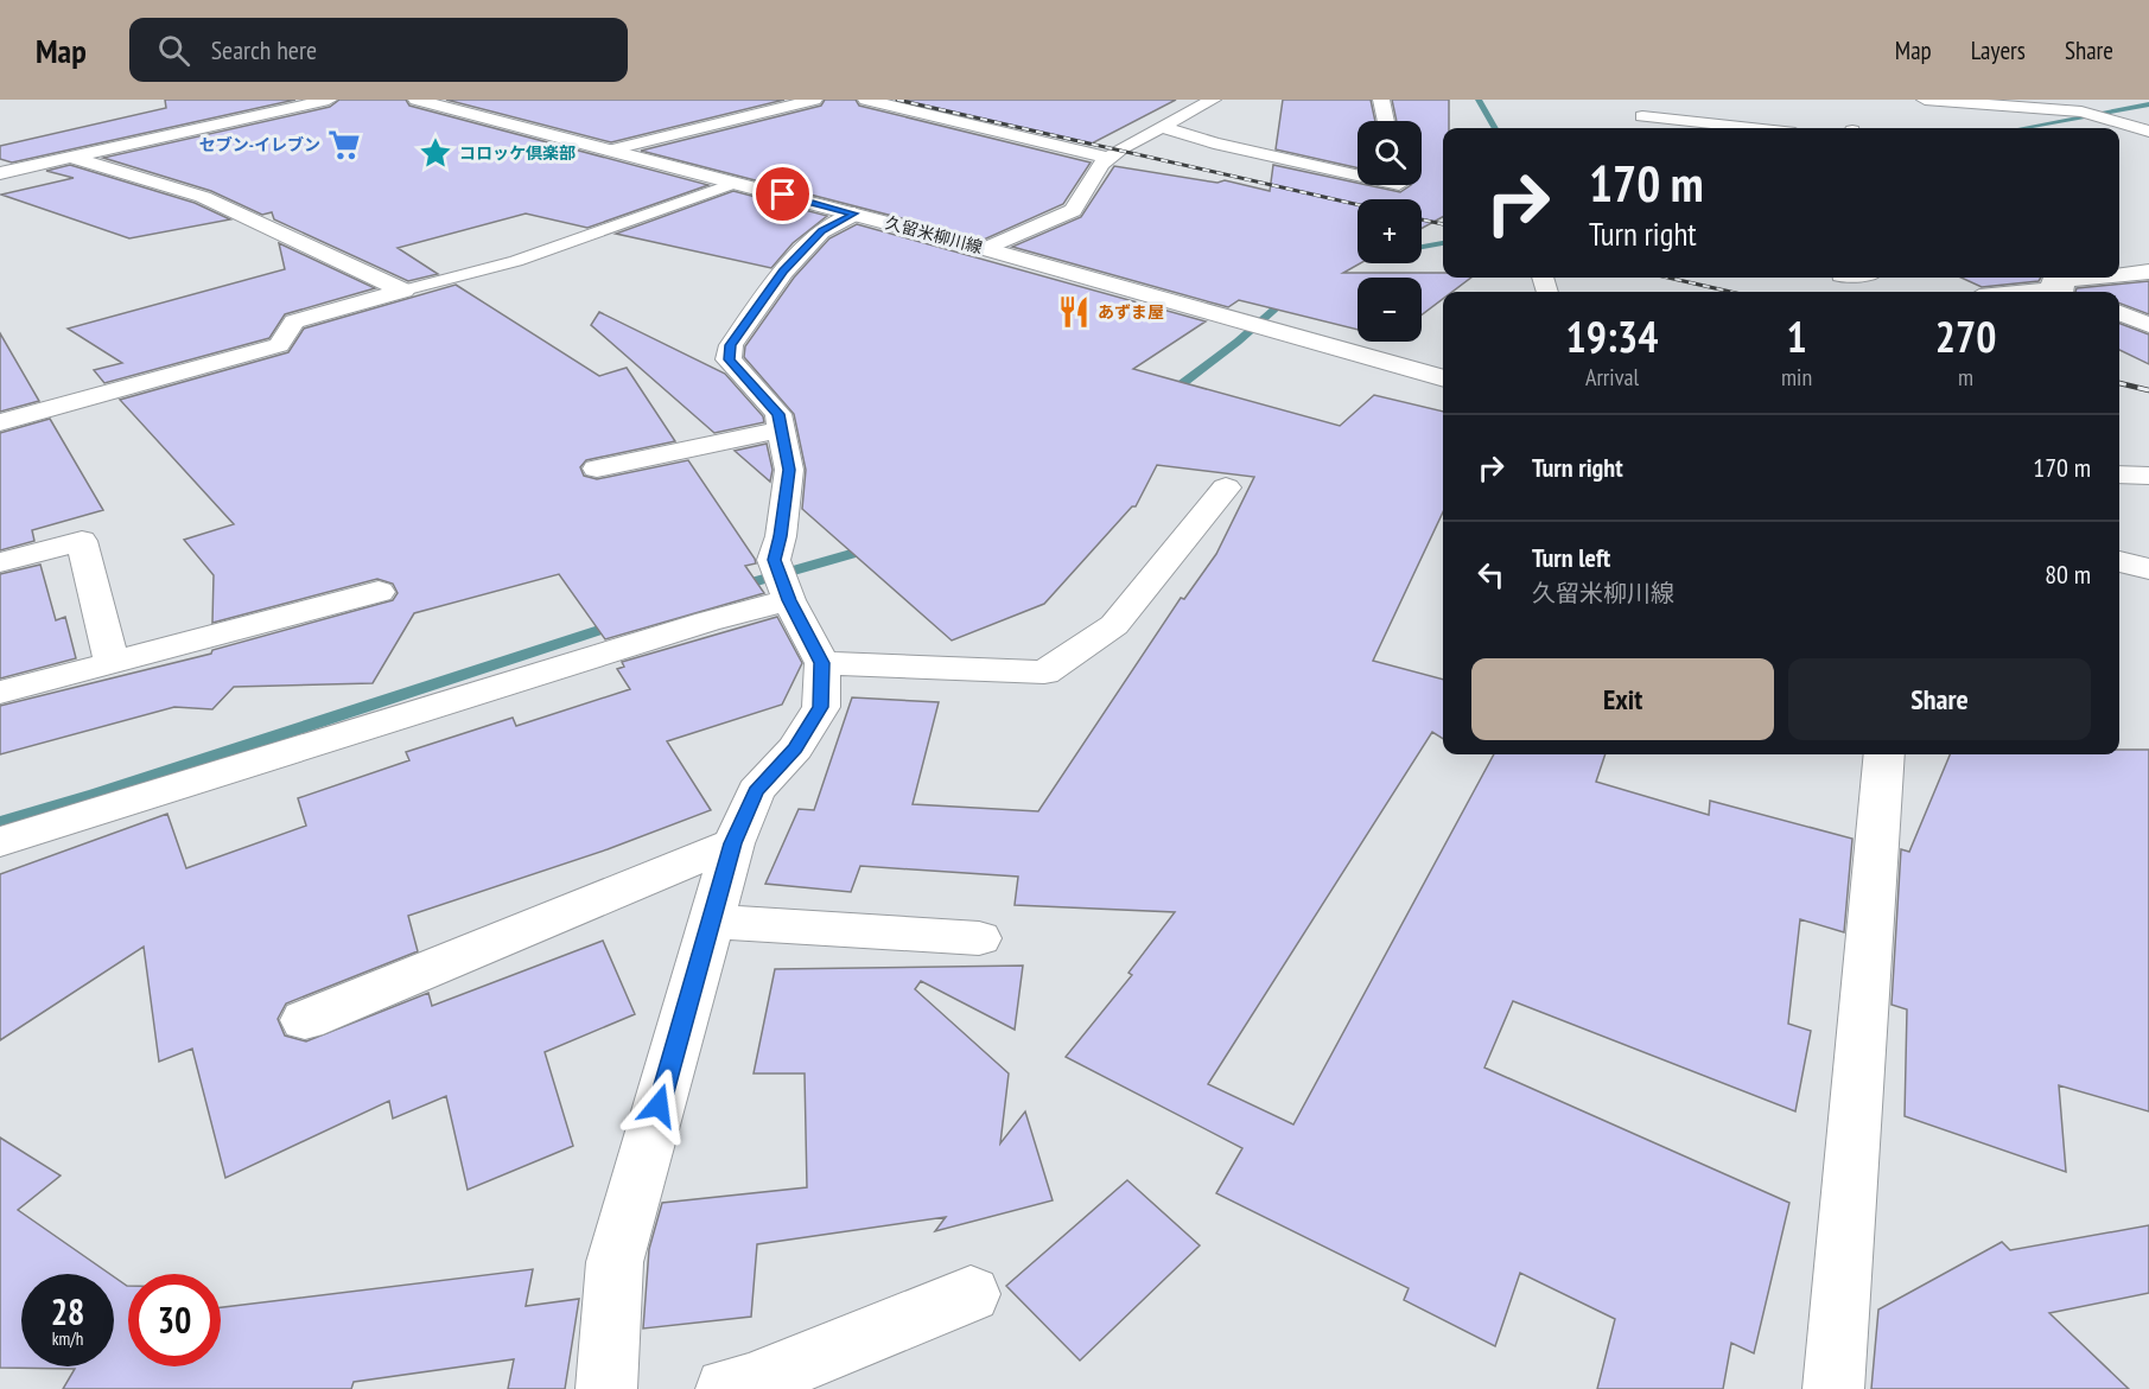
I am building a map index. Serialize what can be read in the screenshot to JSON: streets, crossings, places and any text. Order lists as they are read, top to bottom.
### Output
{
  "streets": {
    "street": ["久留米柳川線"]
  },
  "places": {
    "supermarket": ["セブン-イレブン"],
    "place": ["コロッケ倶楽部"],
    "restaurant": ["あずま屋"]
  },
  "page": {
    "header": "Map",
    "search": "Search here",
    "nav": ["Map", "Layers", "Share"],
    "map_buttons": ["+", "−"],
    "turn": ["170 m", "Turn right"],
    "eta": [
      "19:34",
      "Arrival",
      "1",
      "min",
      "270",
      "m"
    ],
    "list": [
      {
        "name": "Turn right",
        "value": "170 m"
      },
      {
        "name": "Turn left",
        "note": "久留米柳川線",
        "value": "80 m"
      }
    ],
    "buttons": ["Exit", "Share"],
    "speed": "28 km/h",
    "limit": "30"
  }
}
